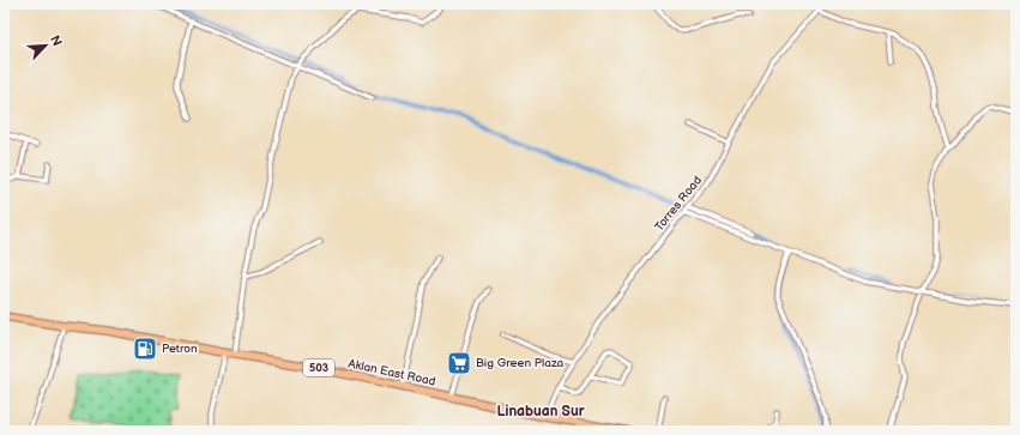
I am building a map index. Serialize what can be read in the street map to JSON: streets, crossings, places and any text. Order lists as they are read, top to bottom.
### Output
{
  "streets": {
    "main road": ["503", "Aklan East Road"],
    "street": ["Torres Road"]
  },
  "crossings": [
    ["Torres Road", "Aklan East Road"]
  ],
  "districts": ["Linabuan Sur"],
  "places": {
    "fuel station": ["Petron"],
    "supermarket": ["Big Green Plaza"]
  },
  "north": "top right"
}
